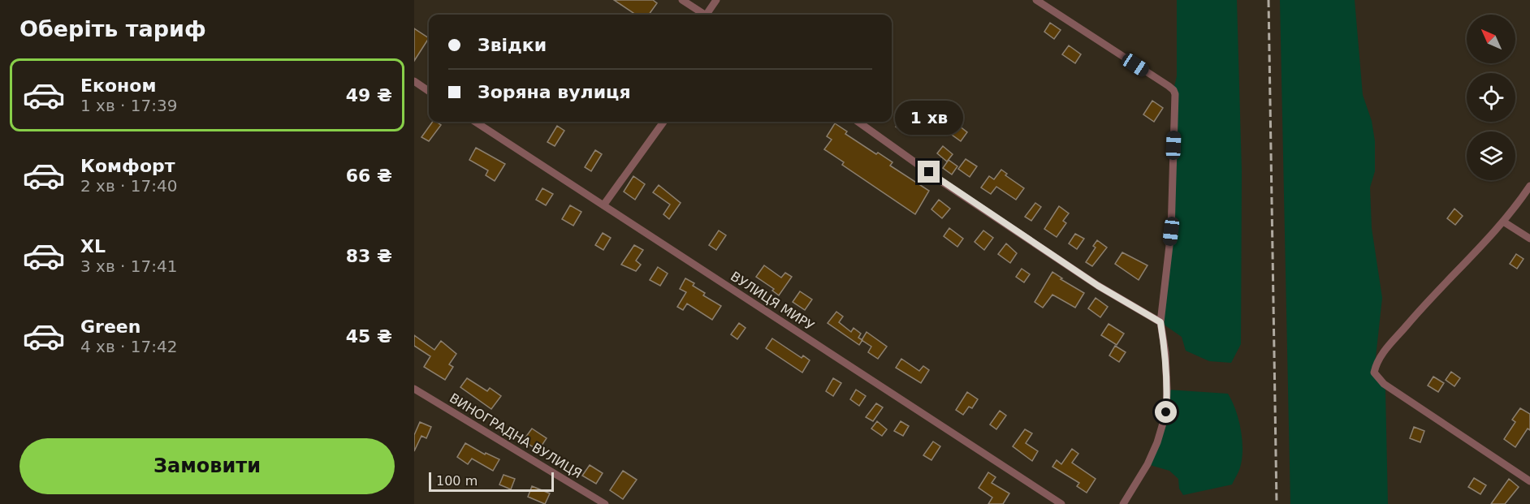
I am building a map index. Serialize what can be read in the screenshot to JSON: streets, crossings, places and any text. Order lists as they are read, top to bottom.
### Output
{
  "streets": {
    "street": ["ВУЛИЦЯ МИРУ", "ВИНОГРАДНА ВУЛИЦЯ"]
  },
  "scale_bar": "100 m",
  "north": "top left",
  "page": {
    "heading": "Оберіть тариф",
    "banner": ["Звідки", "Зоряна вулиця"],
    "list": [
      {
        "name": "Економ",
        "note": "1 хв · 17:39",
        "value": "49 ₴"
      },
      {
        "name": "Комфорт",
        "note": "2 хв · 17:40",
        "value": "66 ₴"
      },
      {
        "name": "XL",
        "note": "3 хв · 17:41",
        "value": "83 ₴"
      },
      {
        "name": "Green",
        "note": "4 хв · 17:42",
        "value": "45 ₴"
      }
    ],
    "bubble": "1 хв",
    "buttons": "Замовити",
    "scale": "100 m"
  }
}
